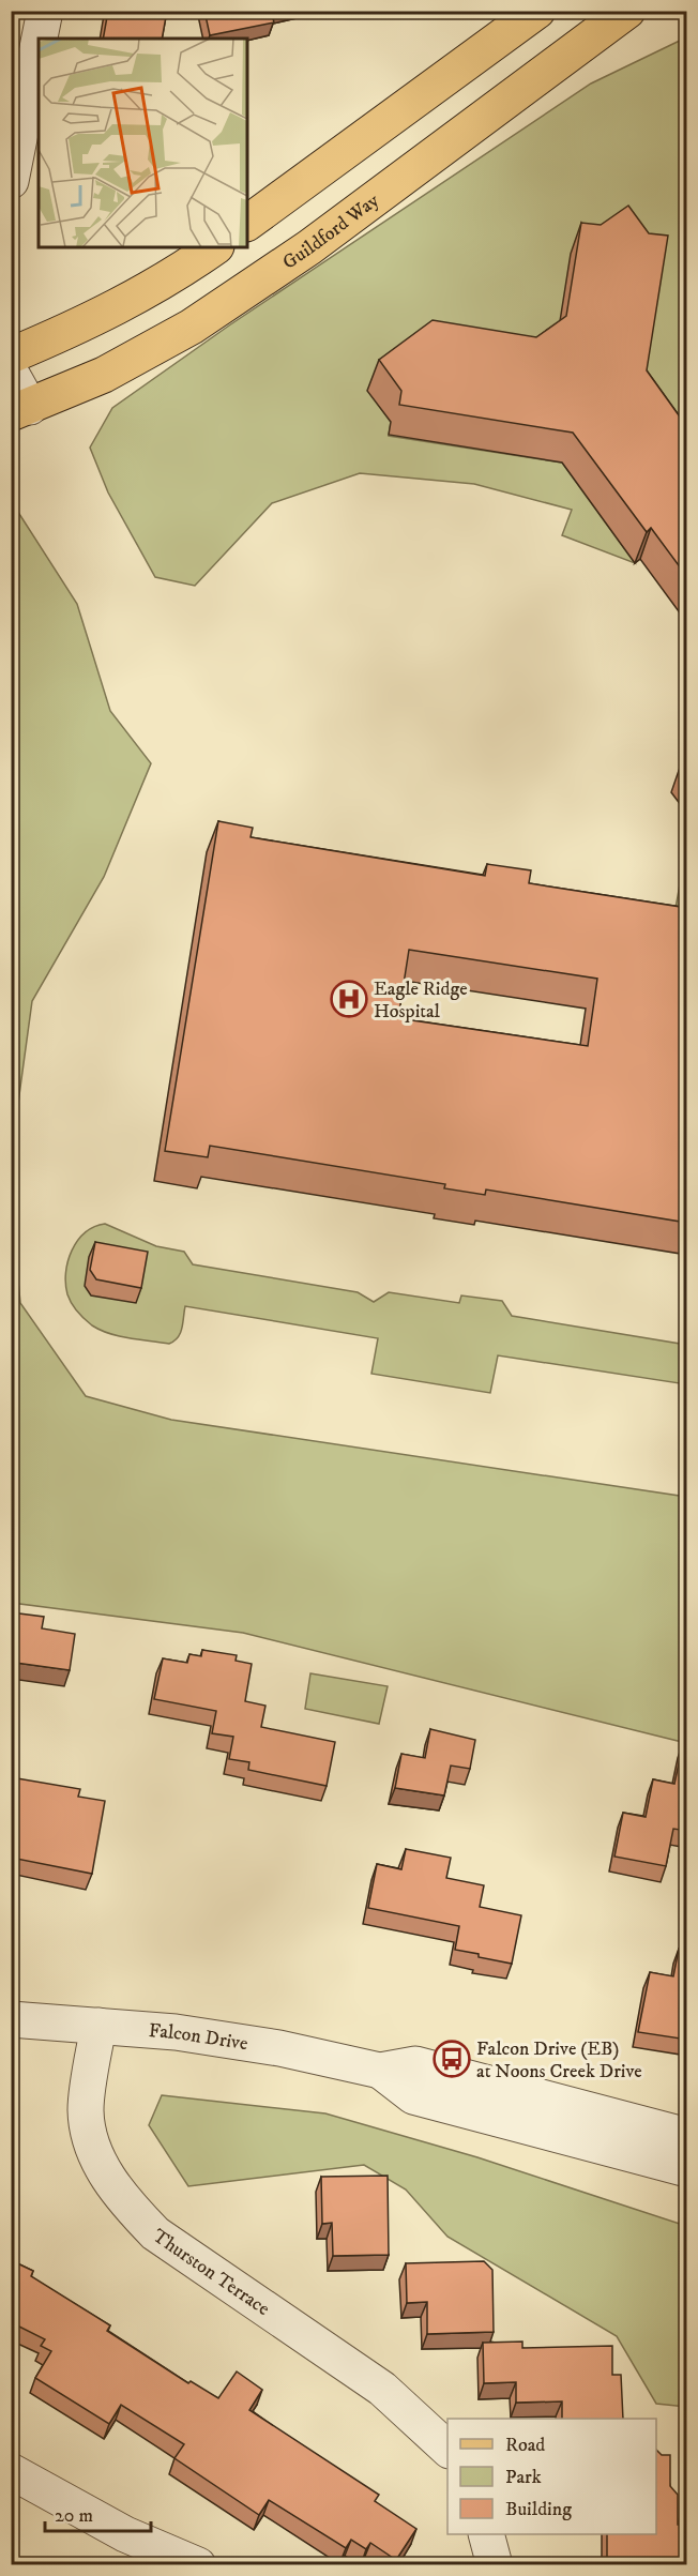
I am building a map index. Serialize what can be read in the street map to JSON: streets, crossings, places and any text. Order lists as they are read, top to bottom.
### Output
{
  "streets": {
    "main road": ["Guildford Way"],
    "street": ["Falcon Drive", "Thurston Terrace"]
  },
  "crossings": [
    ["Falcon Drive", "Thurston Terrace"]
  ],
  "places": {
    "hospital": ["Eagle Ridge Hospital"],
    "bus stop": ["Falcon Drive (EB) at Noons Creek Drive"]
  },
  "legend": ["Road", "Park", "Building"],
  "scale_bar": "20 m"
}
